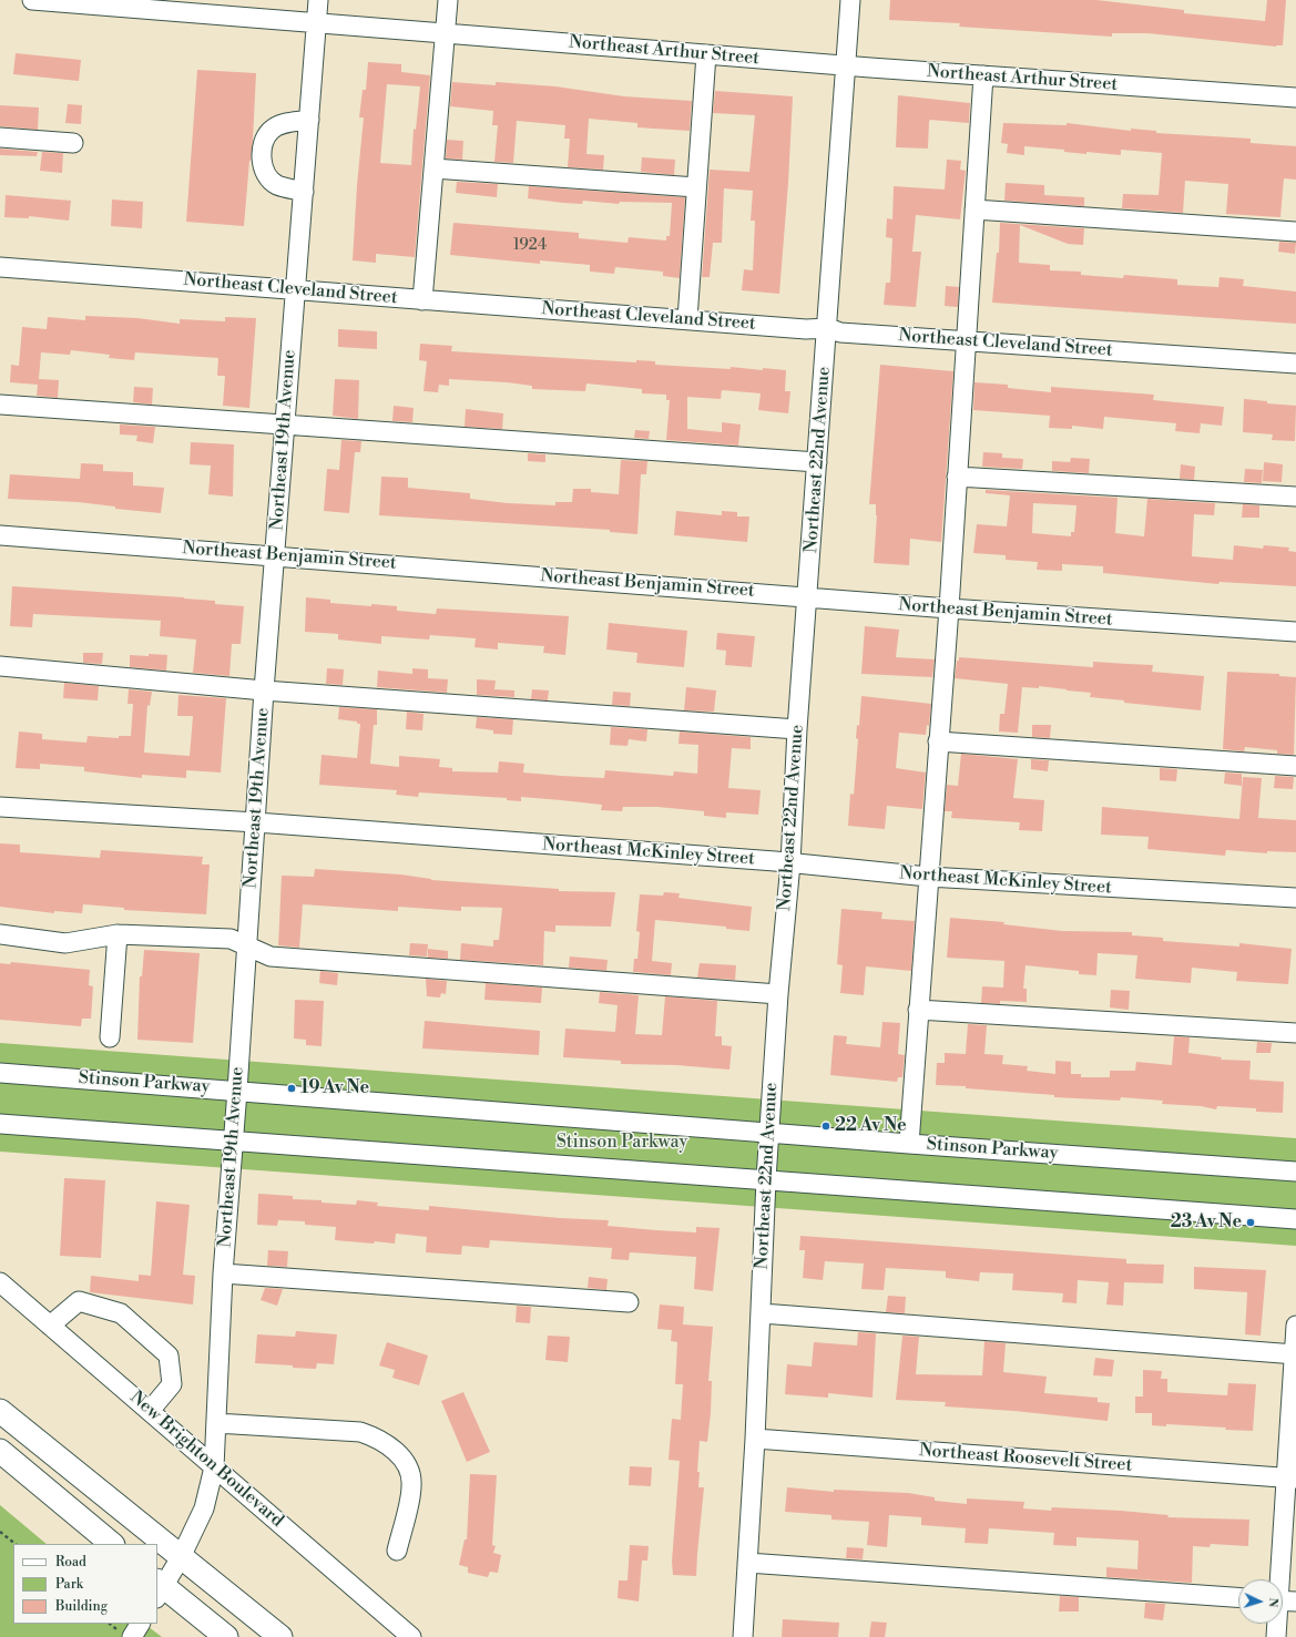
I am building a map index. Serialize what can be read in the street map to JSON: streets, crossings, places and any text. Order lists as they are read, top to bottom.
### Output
{
  "streets": {
    "street": [
      "Northeast Arthur Street",
      "Northeast Cleveland Street",
      "Northeast 19th Avenue",
      "Northeast 22nd Avenue",
      "Northeast Benjamin Street",
      "Northeast McKinley Street",
      "Stinson Parkway",
      "Northeast Roosevelt Street",
      "New Brighton Boulevard"
    ]
  },
  "crossings": [
    ["Northeast Arthur Street", "Northeast 19th Avenue"],
    ["Northeast Arthur Street", "Northeast 22nd Avenue"],
    ["Northeast Cleveland Street", "Northeast 19th Avenue"],
    ["Northeast Cleveland Street", "Northeast 22nd Avenue"],
    ["Northeast 19th Avenue", "Northeast Benjamin Street"],
    ["Northeast 19th Avenue", "Northeast McKinley Street"],
    ["Northeast 19th Avenue", "Stinson Parkway"],
    ["Northeast 19th Avenue", "New Brighton Boulevard"],
    ["Northeast 22nd Avenue", "Northeast Benjamin Street"],
    ["Northeast 22nd Avenue", "Northeast McKinley Street"],
    ["Northeast 22nd Avenue", "Stinson Parkway"],
    ["Northeast 22nd Avenue", "Northeast Roosevelt Street"]
  ],
  "parks": ["Stinson Parkway"],
  "places": ["19 Av Ne", "22 Av Ne", "23 Av Ne"],
  "house_numbers": ["1924"],
  "legend": ["Road", "Park", "Building"],
  "north": "right"
}
